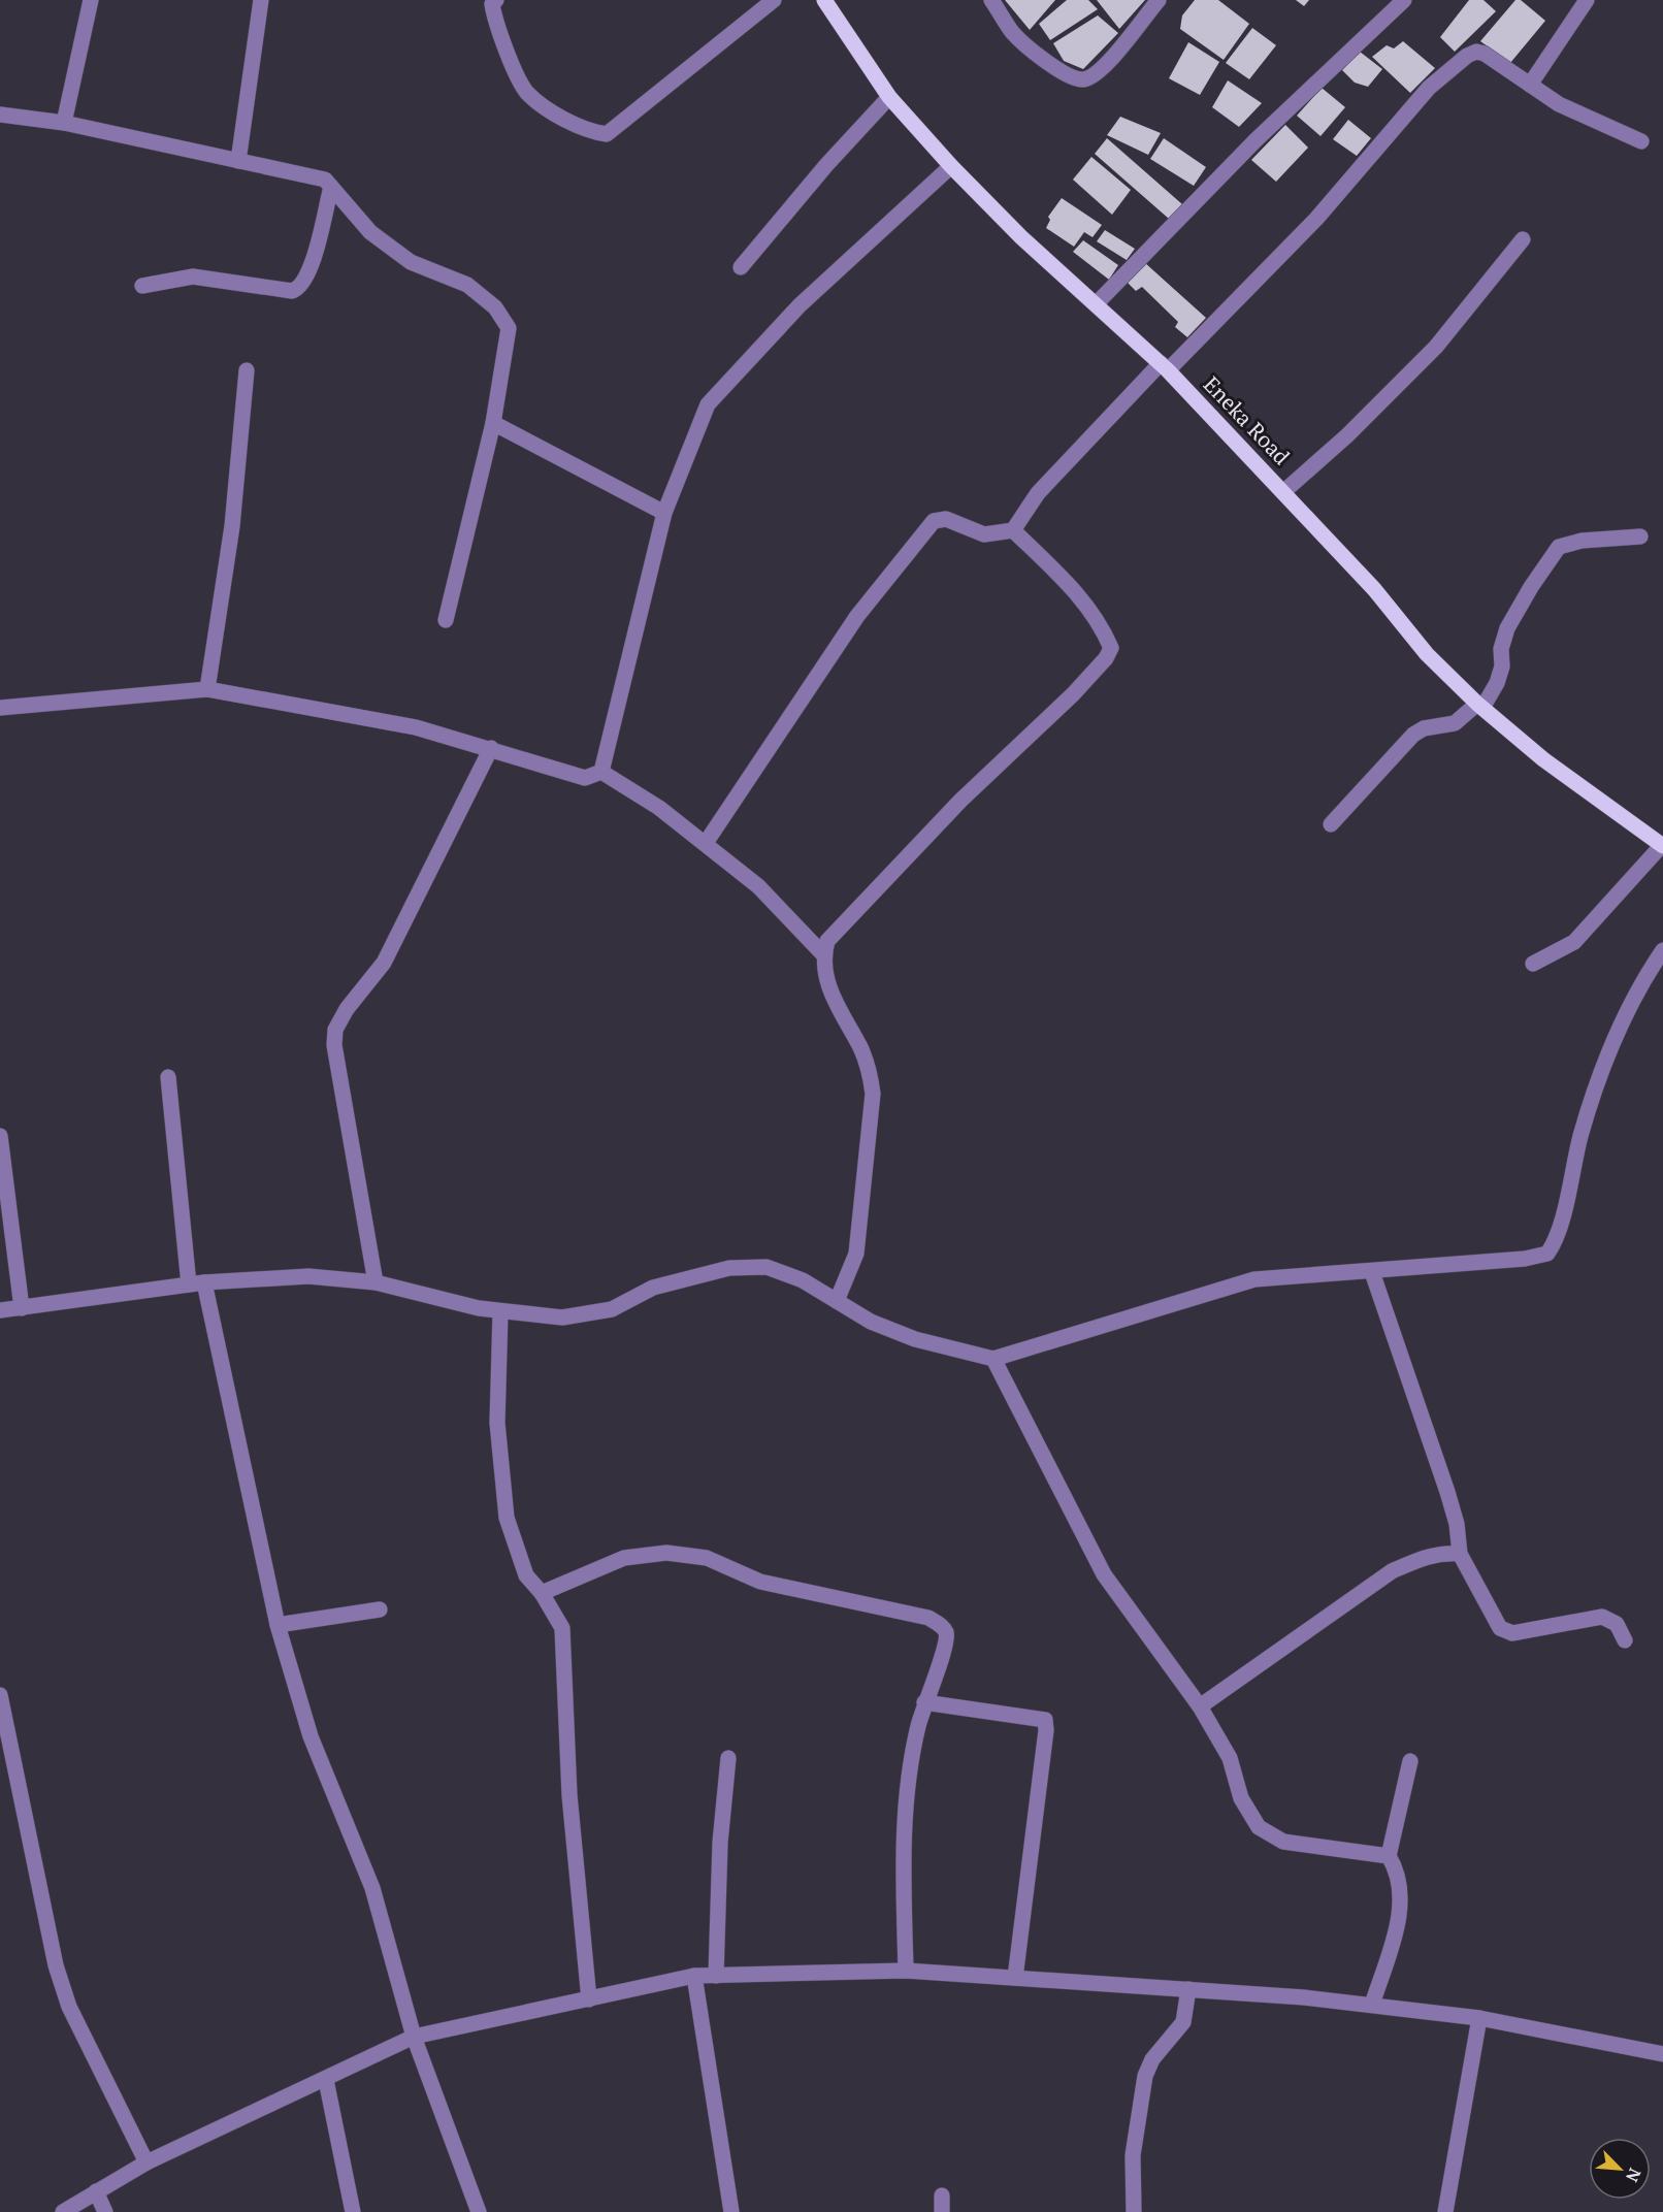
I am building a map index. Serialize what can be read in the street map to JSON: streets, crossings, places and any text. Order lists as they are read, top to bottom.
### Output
{
  "streets": {
    "main road": ["Eneka Road"]
  },
  "north": "bottom right"
}
